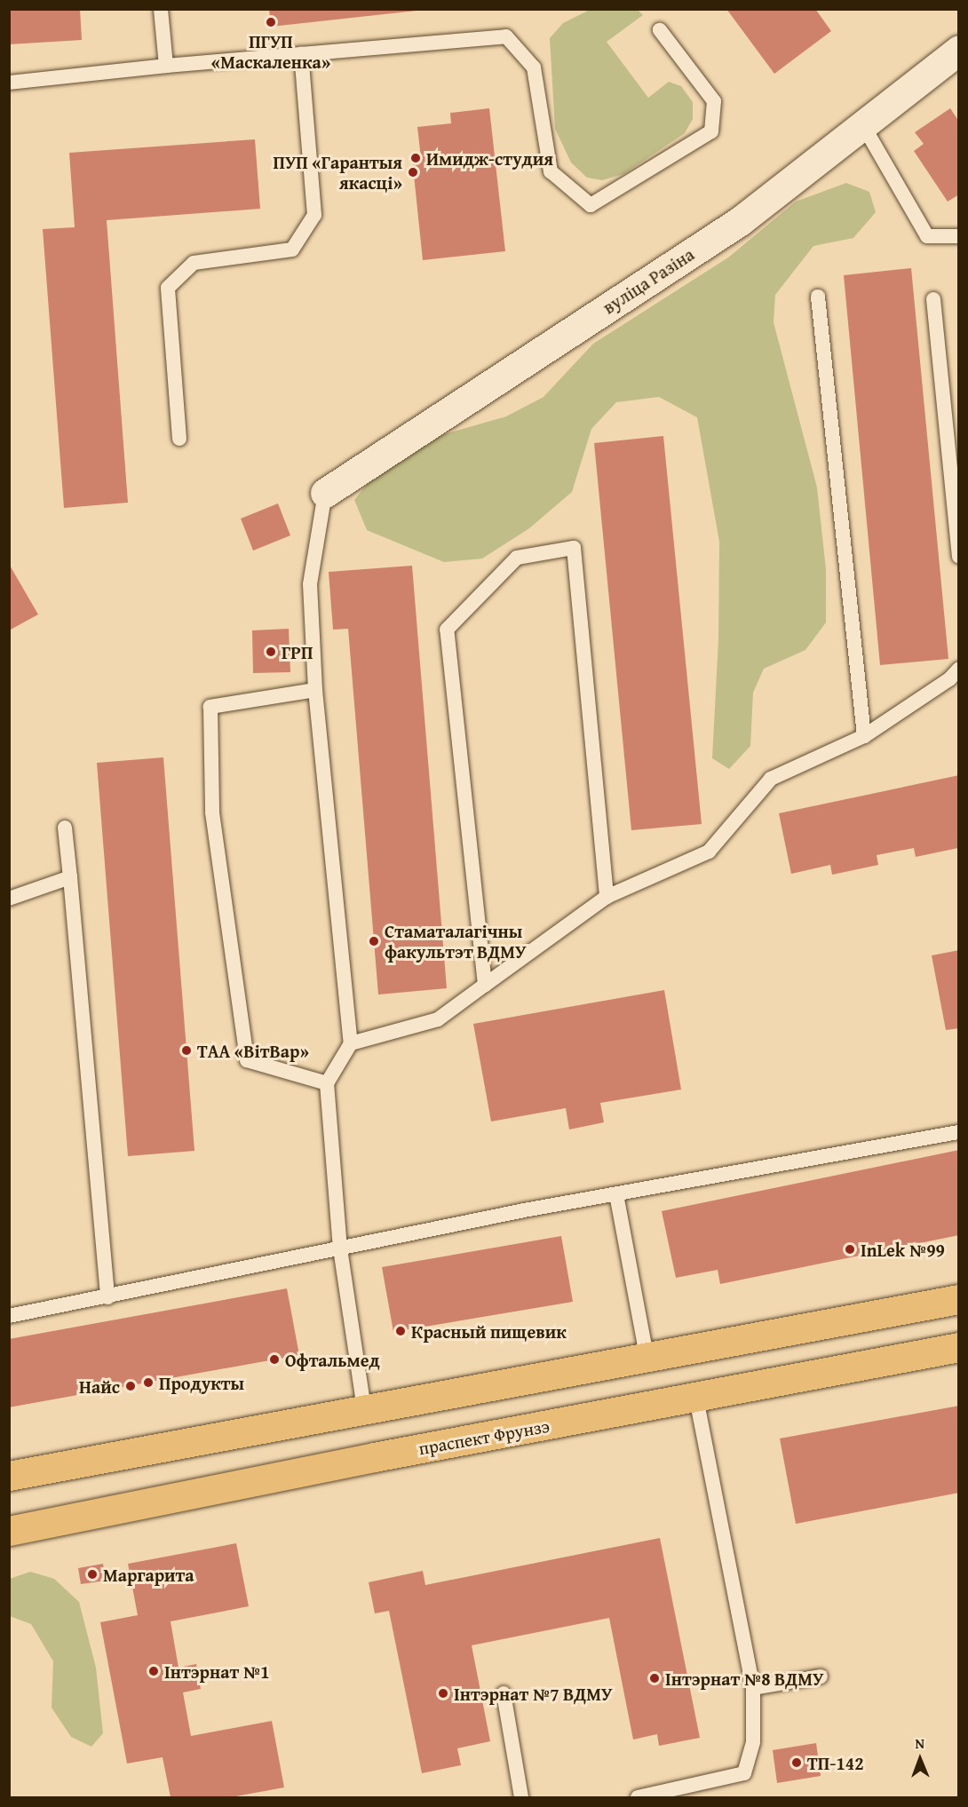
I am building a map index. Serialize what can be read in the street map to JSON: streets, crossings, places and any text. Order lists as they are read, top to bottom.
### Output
{
  "streets": {
    "main road": ["праспект Фрунзэ"],
    "street": ["вуліца Разіна"]
  },
  "places": [
    "ПГУП «Маскаленка»",
    "Имидж-студия",
    "ПУП «Гарантыя якасці»",
    "ГРП",
    "Стаматалагічны факультэт ВДМУ",
    "ТАА «ВітВар»",
    "InLek №99",
    "Красный пищевик",
    "Офтальмед",
    "Продукты",
    "Найс",
    "Маргарита",
    "Інтэрнат №1",
    "Інтэрнат №8 ВДМУ",
    "Інтэрнат №7 ВДМУ",
    "ТП-142"
  ],
  "north": "top"
}
